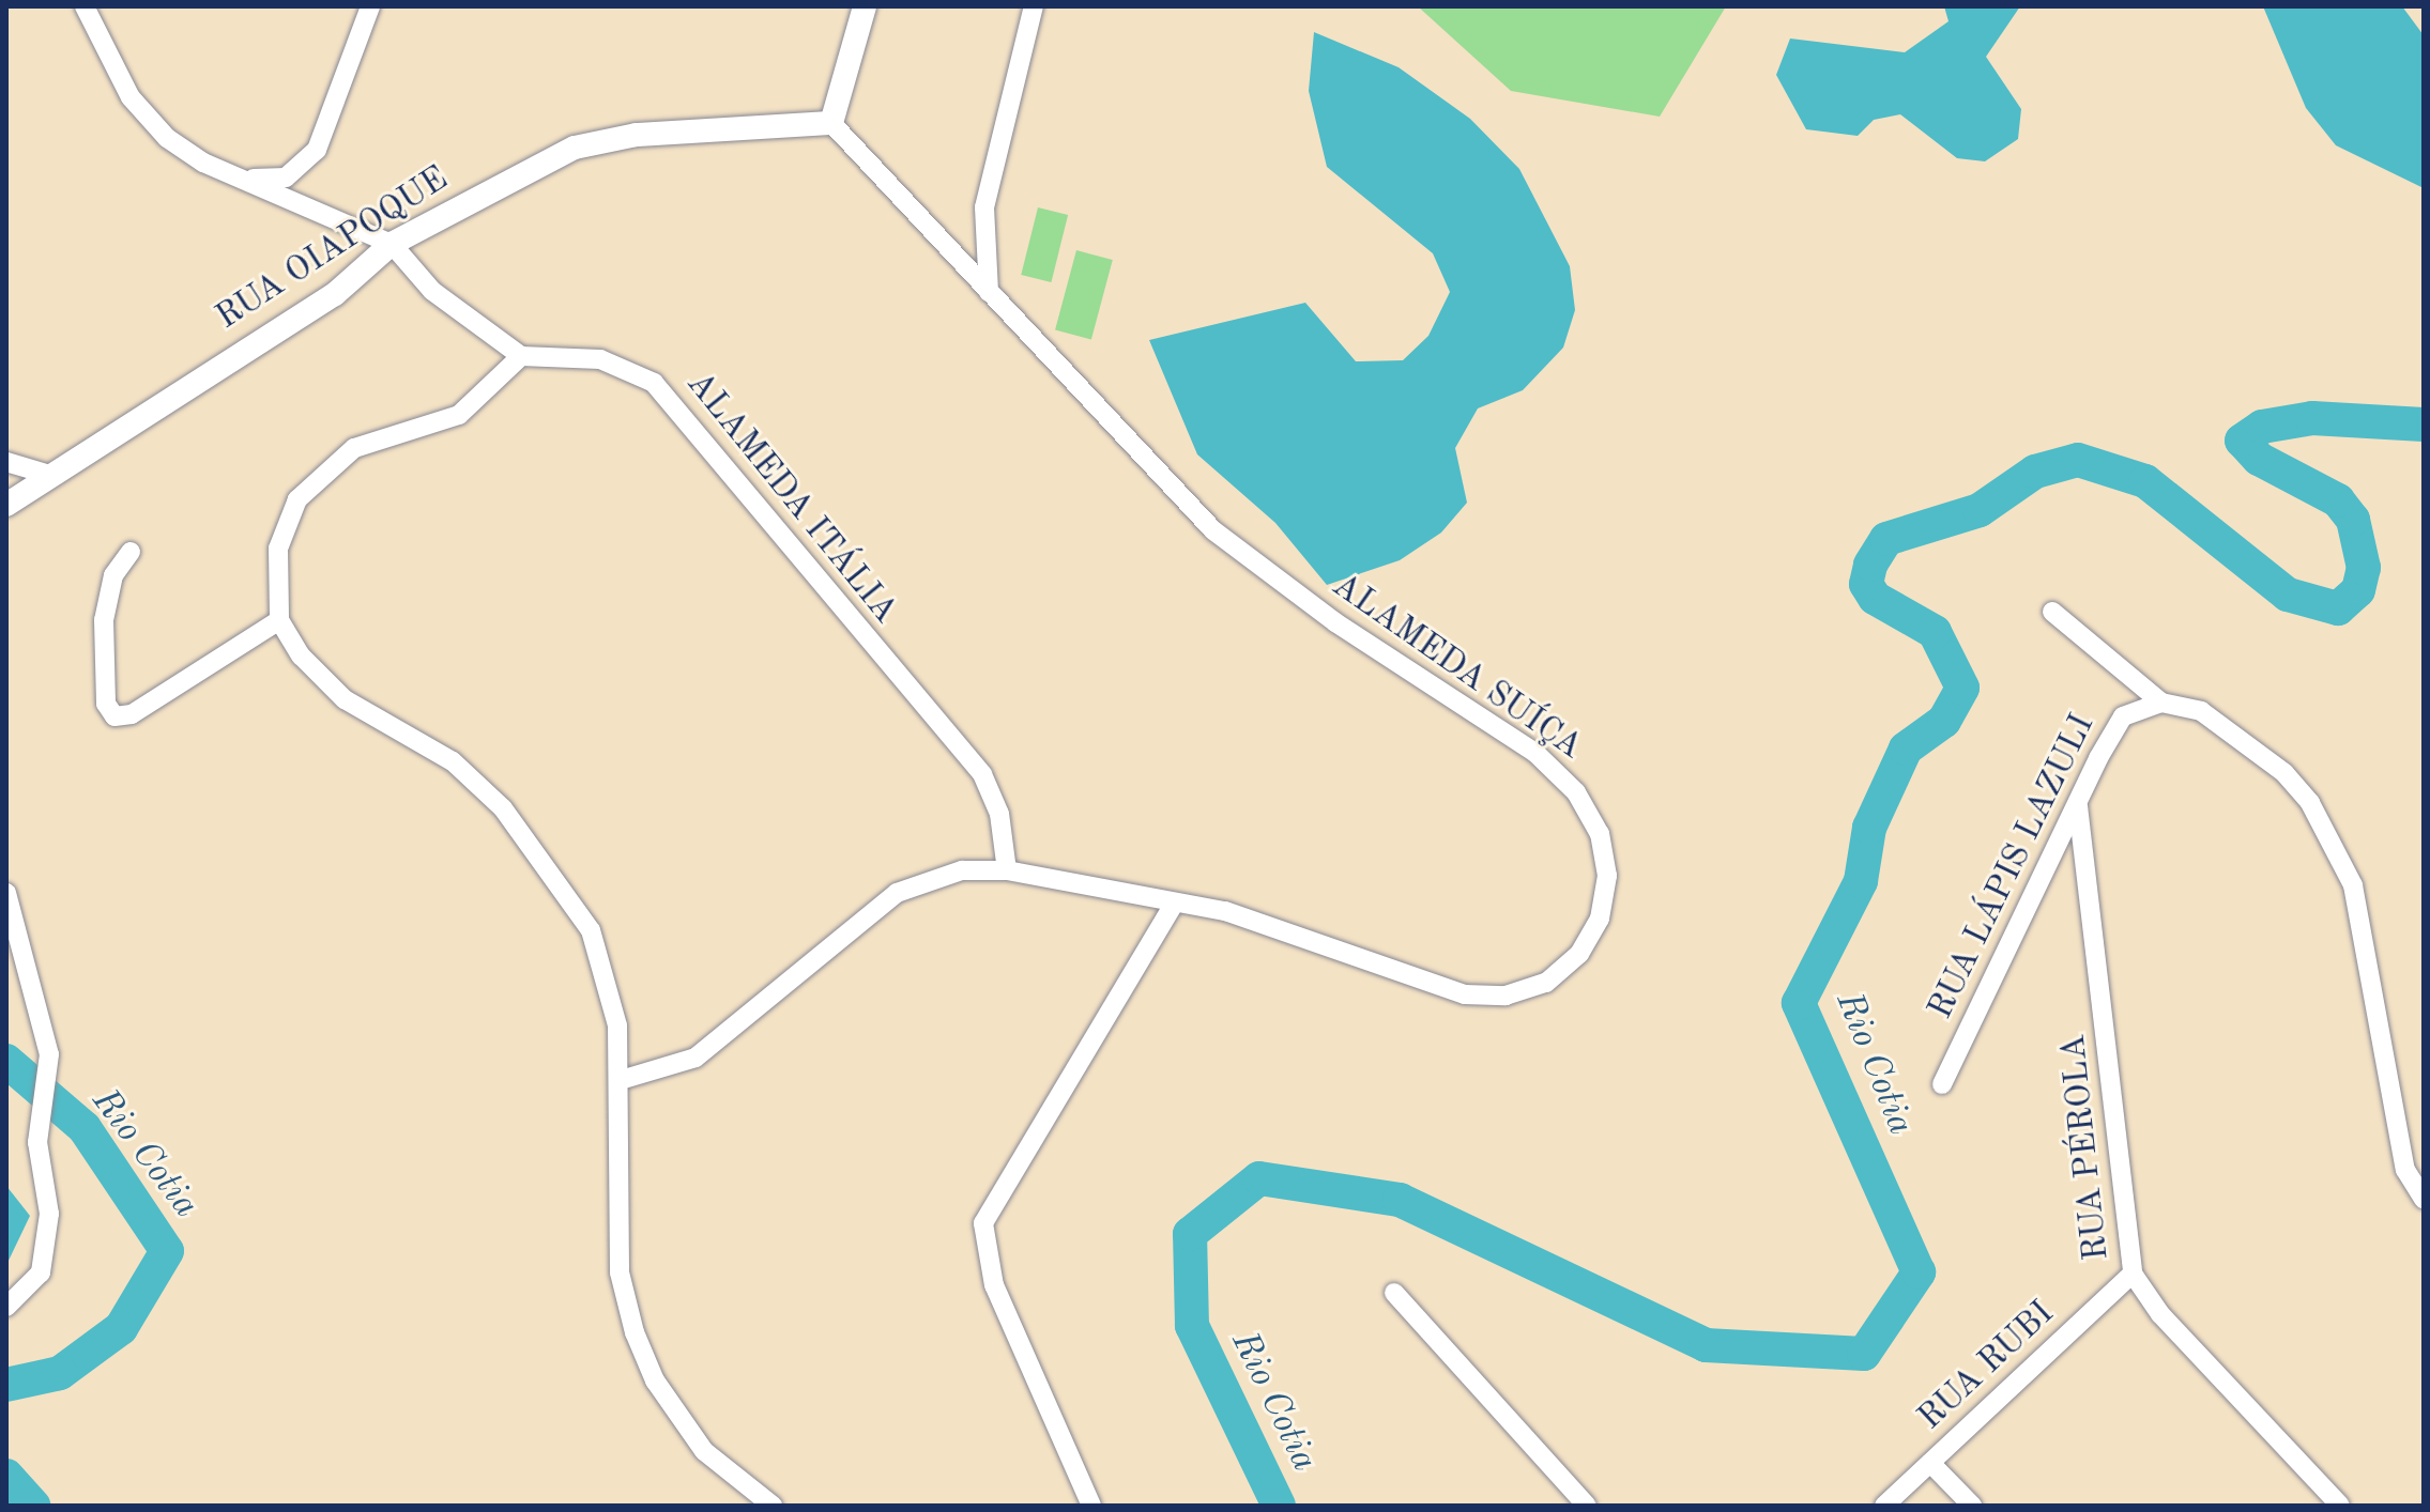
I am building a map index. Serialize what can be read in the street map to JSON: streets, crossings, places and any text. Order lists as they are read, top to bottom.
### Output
{
  "streets": {
    "street": [
      "RUA OIAPOQUE",
      "ALAMEDA ITÁLIA",
      "ALAMEDA SUÍÇA",
      "RUA LÁPIS LAZULI",
      "RUA PÉROLA",
      "RUA RUBI"
    ]
  },
  "crossings": [
    ["RUA OIAPOQUE", "ALAMEDA SUÍÇA"],
    ["ALAMEDA ITÁLIA", "ALAMEDA SUÍÇA"],
    ["RUA LÁPIS LAZULI", "RUA PÉROLA"],
    ["RUA PÉROLA", "RUA RUBI"]
  ],
  "water": ["Rio Cotia"]
}
